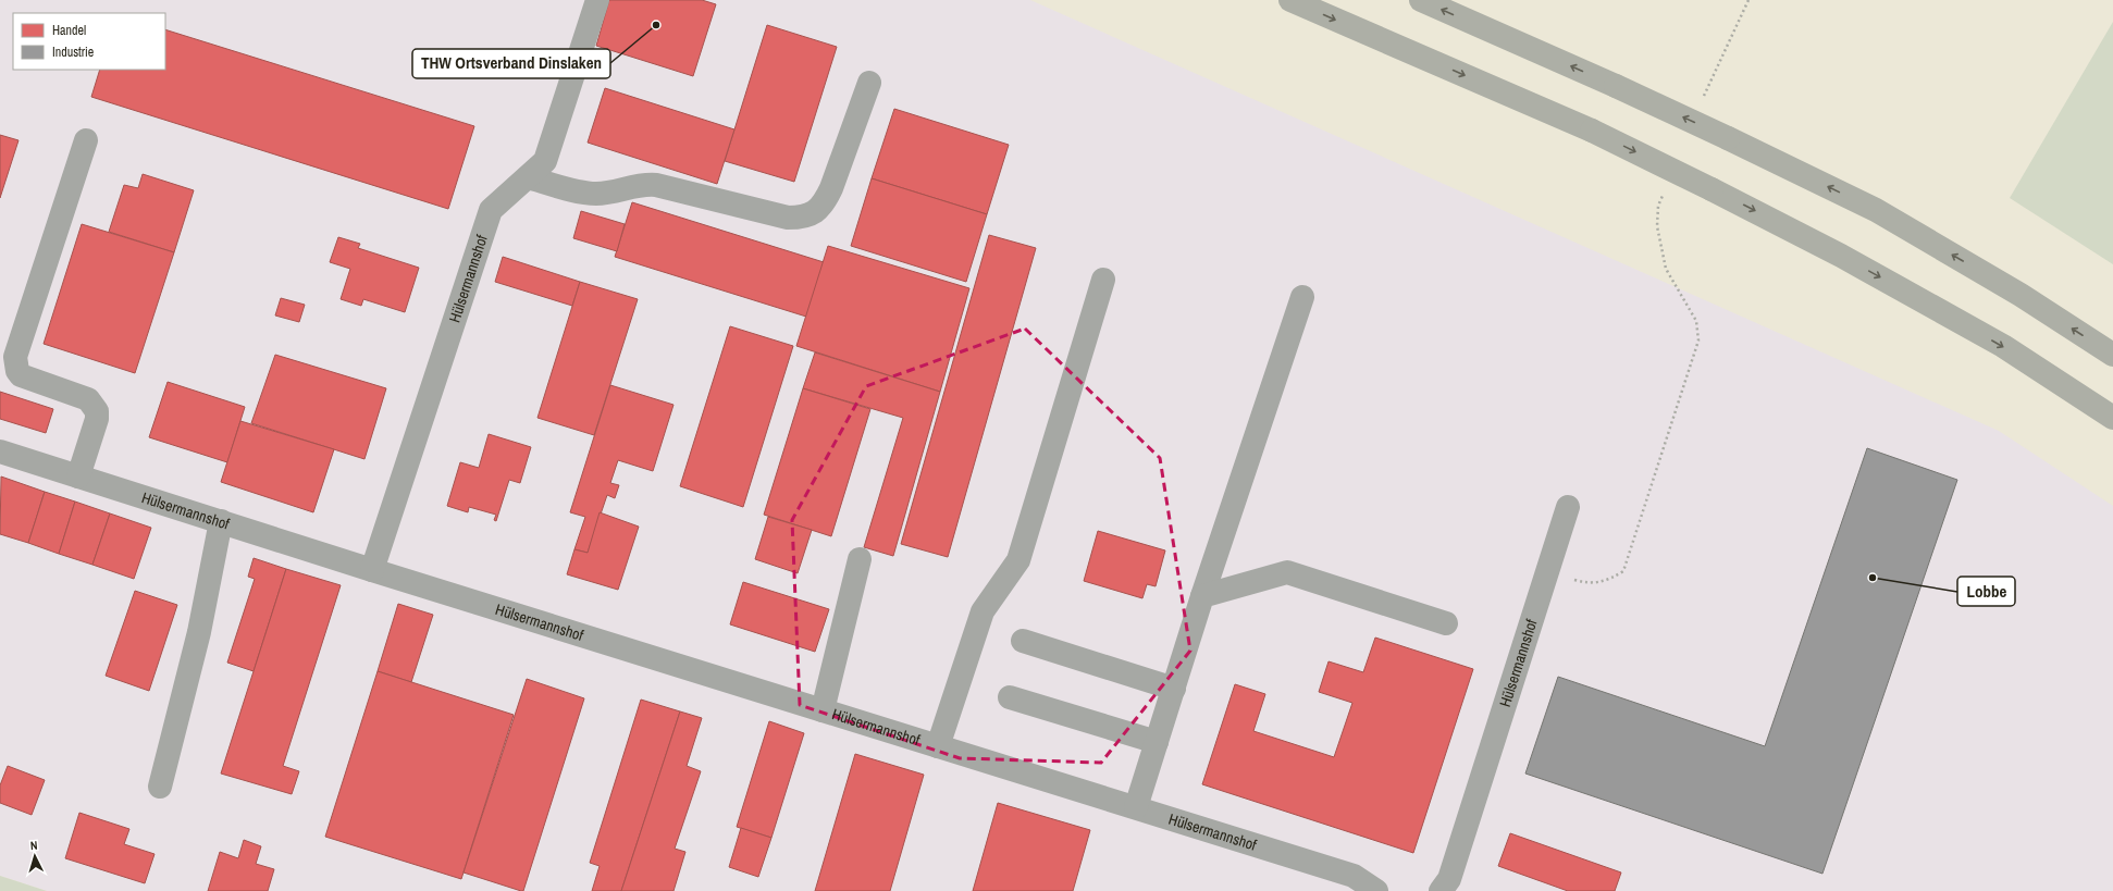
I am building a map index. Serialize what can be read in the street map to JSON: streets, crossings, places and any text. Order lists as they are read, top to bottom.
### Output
{
  "streets": {
    "street": ["Hülsermannshof"]
  },
  "places": ["THW Ortsverband Dinslaken", "Lobbe"],
  "legend": ["Handel", "Industrie"],
  "north": "top"
}
